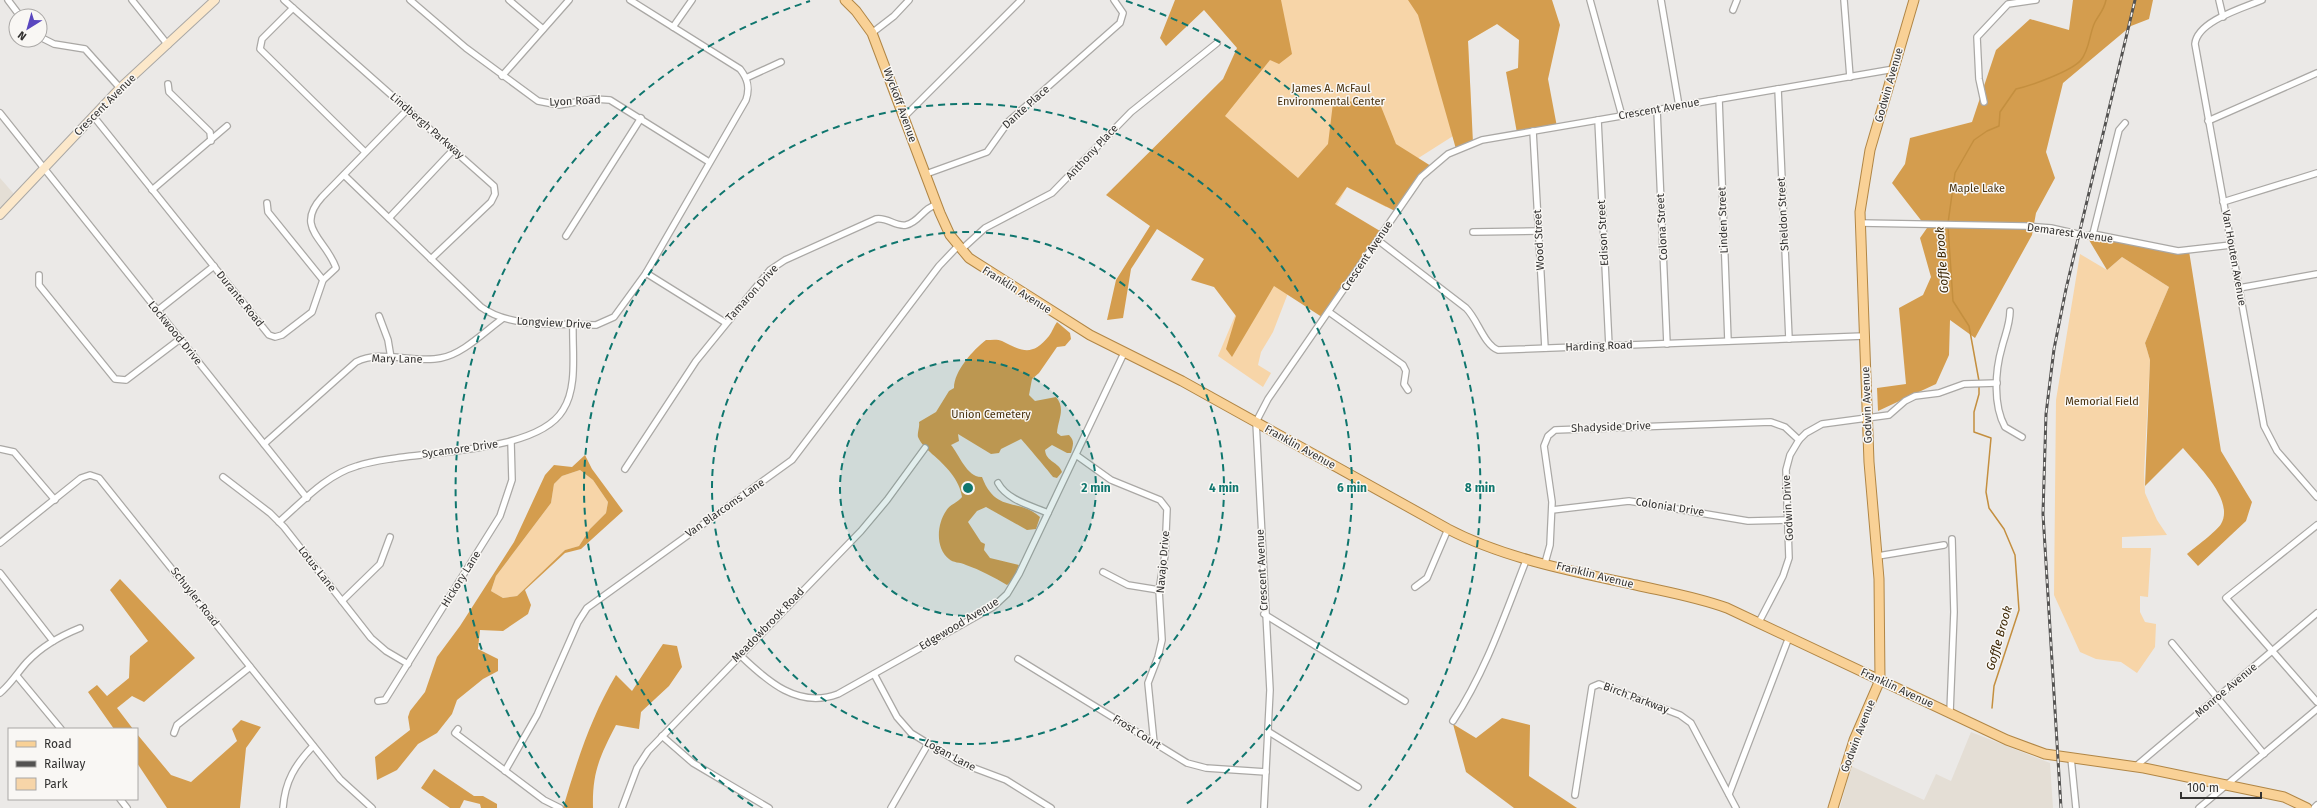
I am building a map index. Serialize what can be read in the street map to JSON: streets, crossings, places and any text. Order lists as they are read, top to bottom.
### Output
{
  "streets": {
    "main road": [
      "Godwin Avenue",
      "Crescent Avenue",
      "Wyckoff Avenue",
      "Franklin Avenue"
    ],
    "street": [
      "Lyon Road",
      "Dante Place",
      "Lindbergh Parkway",
      "Anthony Place",
      "Sheldon Street",
      "Linden Street",
      "Colona Street",
      "Edison Street",
      "Demarest Avenue",
      "Wood Street",
      "Van Houten Avenue",
      "Tamaron Drive",
      "Durante Road",
      "Longview Drive",
      "Lockwood Drive",
      "Harding Road",
      "Mary Lane",
      "Shadyside Drive",
      "Sycamore Drive",
      "Colonial Drive",
      "Van Blarcoms Lane",
      "Godwin Drive",
      "Navajo Drive",
      "Lotus Lane",
      "Hickory Lane",
      "Schuyler Road",
      "Edgewood Avenue",
      "Meadowbrook Road",
      "Monroe Avenue",
      "Birch Parkway",
      "Frost Court",
      "Logan Lane"
    ]
  },
  "crossings": [
    ["Godwin Avenue", "Crescent Avenue"],
    ["Godwin Avenue", "Demarest Avenue"],
    ["Godwin Avenue", "Franklin Avenue"],
    ["Godwin Avenue", "Harding Road"],
    ["Godwin Avenue", "Godwin Drive"],
    ["Lyon Road", "Longview Drive"],
    ["Crescent Avenue", "Sheldon Street"],
    ["Crescent Avenue", "Linden Street"],
    ["Crescent Avenue", "Colona Street"],
    ["Crescent Avenue", "Edison Street"],
    ["Crescent Avenue", "Wood Street"],
    ["Crescent Avenue", "Franklin Avenue"],
    ["Crescent Avenue", "Durante Road"],
    ["Crescent Avenue", "Lockwood Drive"],
    ["Crescent Avenue", "Harding Road"],
    ["Crescent Avenue", "Frost Court"],
    ["Wyckoff Avenue", "Dante Place"],
    ["Wyckoff Avenue", "Franklin Avenue"],
    ["Wyckoff Avenue", "Tamaron Drive"],
    ["Lindbergh Parkway", "Longview Drive"],
    ["Anthony Place", "Franklin Avenue"],
    ["Anthony Place", "Van Blarcoms Lane"],
    ["Sheldon Street", "Harding Road"],
    ["Linden Street", "Harding Road"],
    ["Colona Street", "Harding Road"],
    ["Edison Street", "Harding Road"],
    ["Demarest Avenue", "Van Houten Avenue"],
    ["Wood Street", "Harding Road"],
    ["Franklin Avenue", "Shadyside Drive"],
    ["Franklin Avenue", "Van Blarcoms Lane"],
    ["Franklin Avenue", "Godwin Drive"],
    ["Franklin Avenue", "Edgewood Avenue"],
    ["Franklin Avenue", "Monroe Avenue"],
    ["Durante Road", "Longview Drive"],
    ["Longview Drive", "Mary Lane"],
    ["Longview Drive", "Sycamore Drive"],
    ["Lockwood Drive", "Mary Lane"],
    ["Lockwood Drive", "Sycamore Drive"],
    ["Shadyside Drive", "Colonial Drive"],
    ["Shadyside Drive", "Godwin Drive"],
    ["Sycamore Drive", "Lotus Lane"],
    ["Sycamore Drive", "Hickory Lane"],
    ["Colonial Drive", "Godwin Drive"],
    ["Navajo Drive", "Edgewood Avenue"],
    ["Navajo Drive", "Frost Court"],
    ["Lotus Lane", "Hickory Lane"],
    ["Edgewood Avenue", "Meadowbrook Road"],
    ["Edgewood Avenue", "Logan Lane"]
  ],
  "water": ["Goffle Brook"],
  "parks": [
    "James A. McFaul Environmental Center",
    "Maple Lake",
    "Memorial Field",
    "Union Cemetery"
  ],
  "legend": ["Road", "Railway", "Park"],
  "scale_bar": "100 m",
  "north": "bottom left",
  "rings": [
    "2 min",
    "4 min",
    "6 min",
    "8 min"
  ]
}
